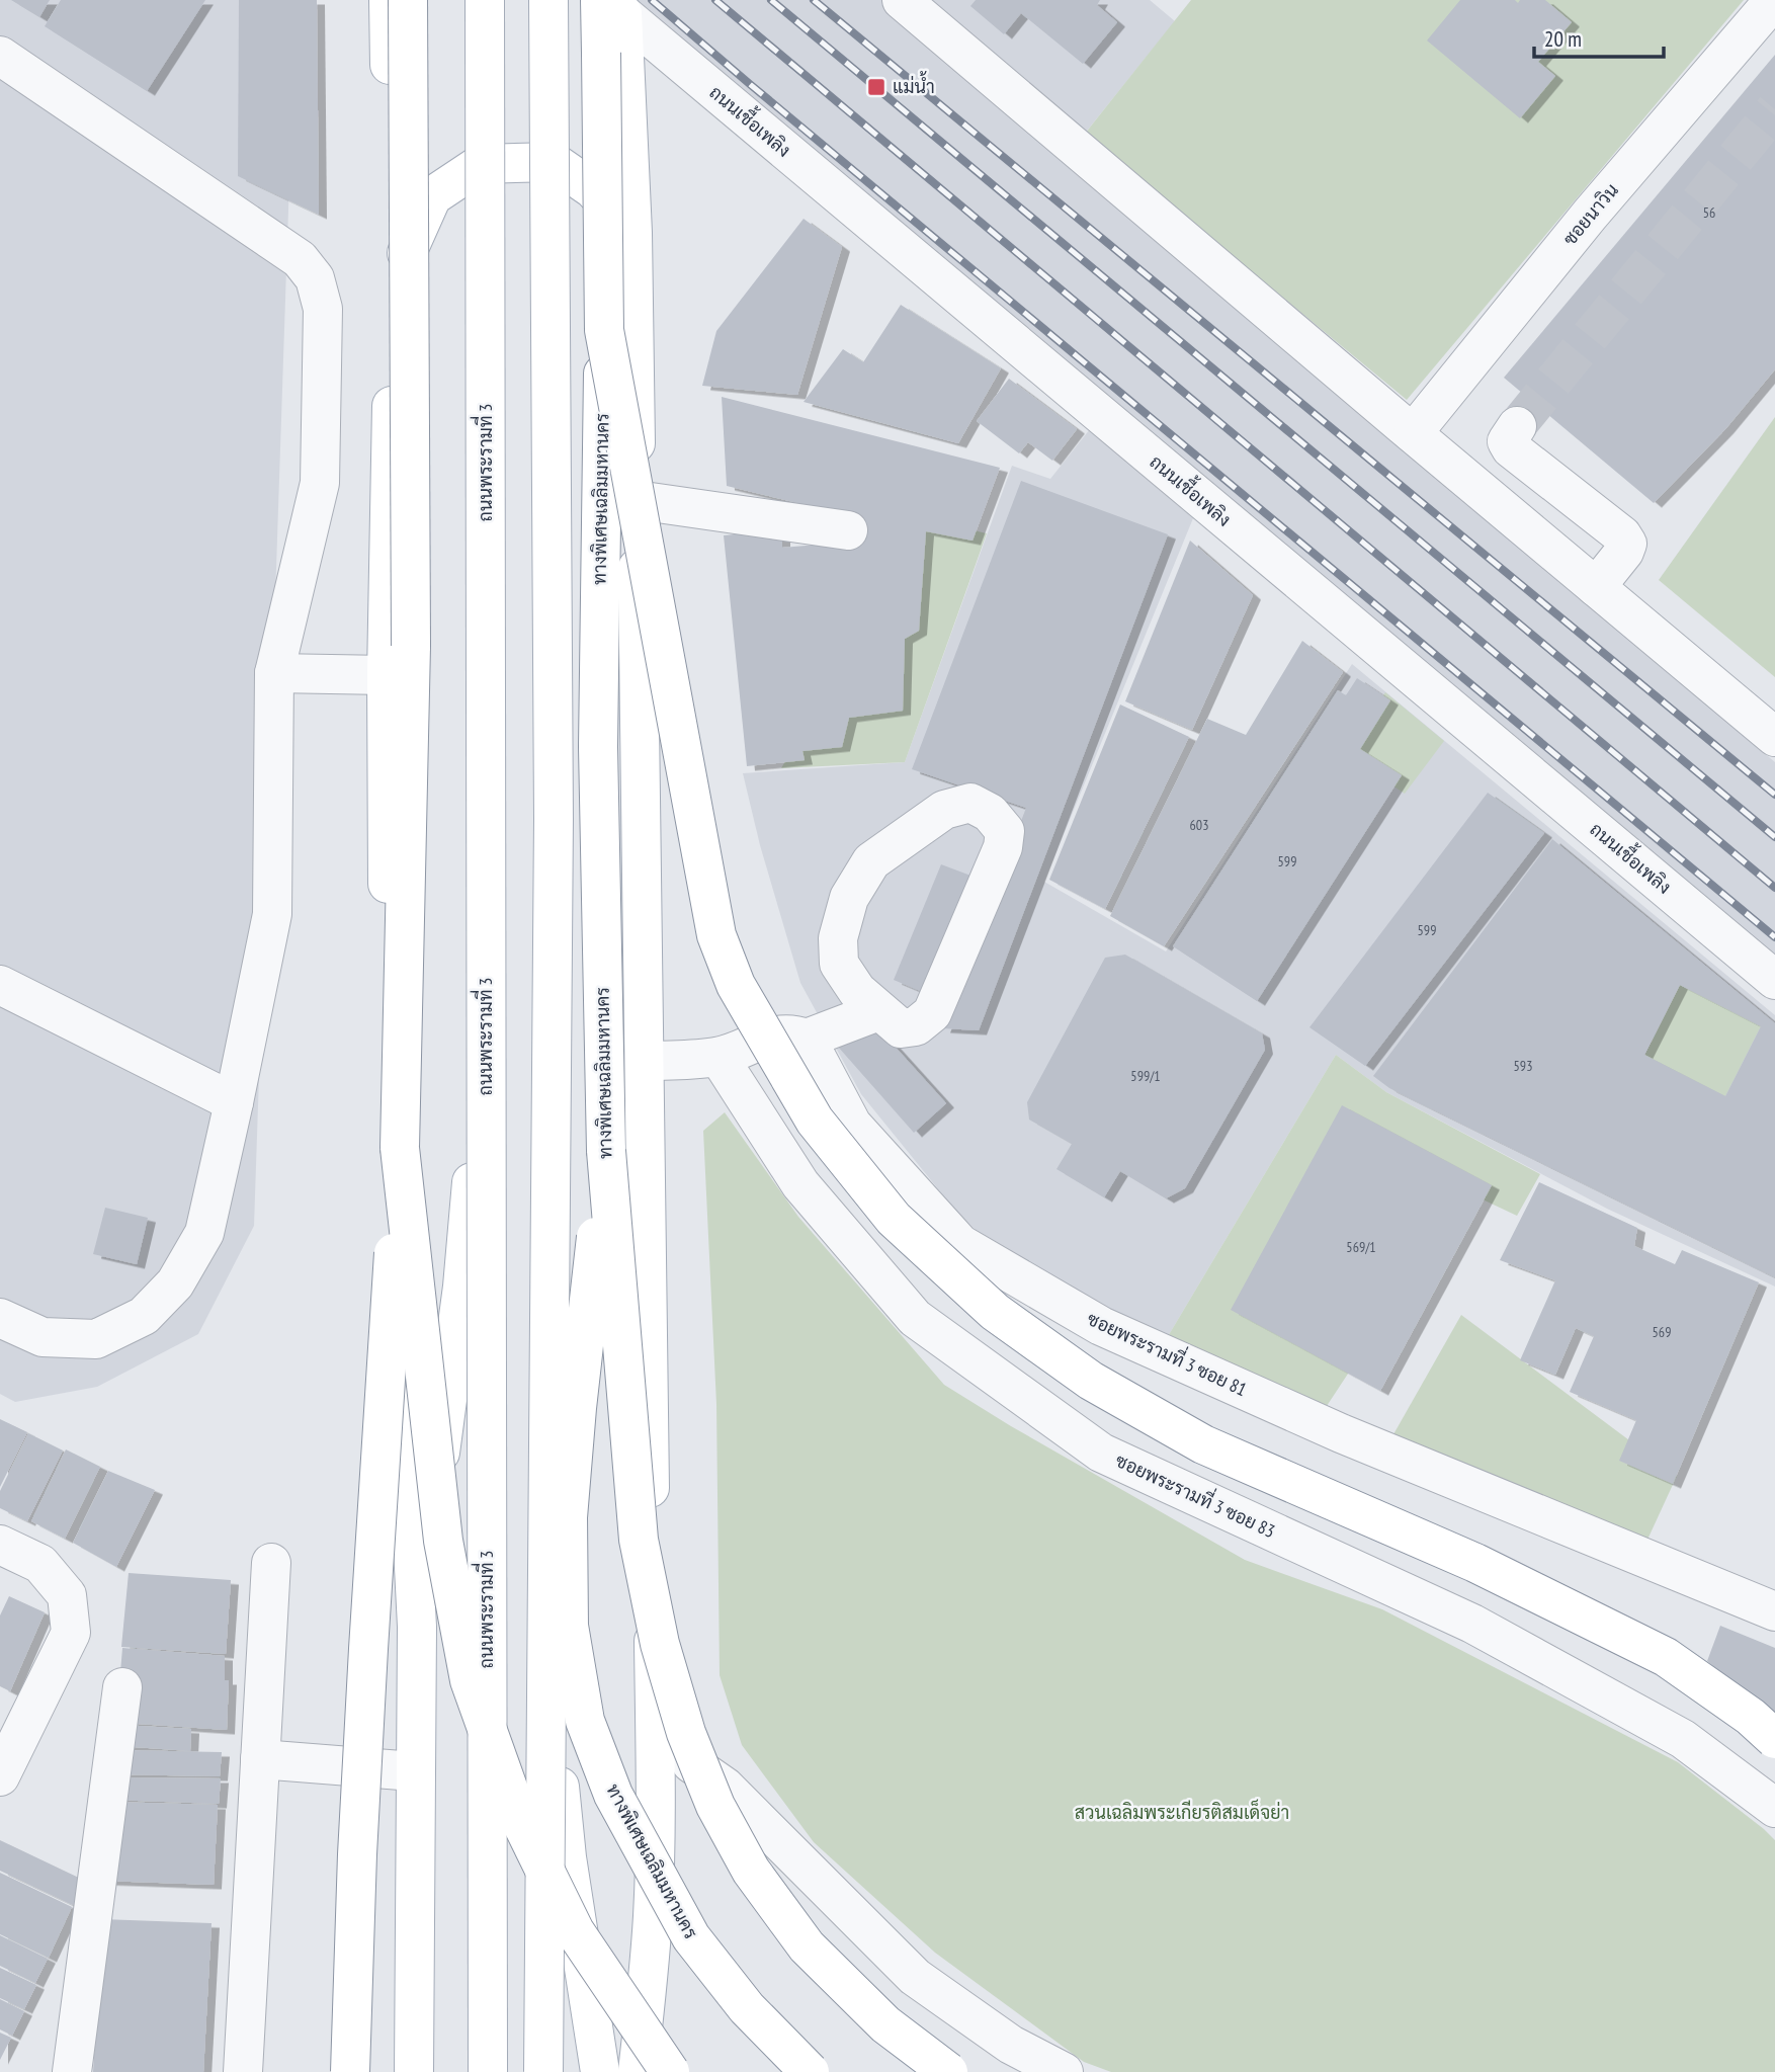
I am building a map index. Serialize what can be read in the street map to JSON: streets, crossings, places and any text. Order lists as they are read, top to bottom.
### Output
{
  "streets": {
    "main road": ["ถนนพระรามที่ 3", "ทางพิเศษเฉลิมมหานคร"],
    "street": [
      "ถนนเชื้อเพลิง",
      "ซอยนาวิน",
      "ซอยพระรามที่ 3 ซอย 81",
      "ซอยพระรามที่ 3 ซอย 83"
    ]
  },
  "crossings": [
    ["ถนนเชื้อเพลิง", "ทางพิเศษเฉลิมมหานคร"]
  ],
  "parks": ["สวนเฉลิมพระเกียรติสมเด็จย่า"],
  "places": {
    "transit": ["แม่น้ำ"]
  },
  "house_numbers": [
    "56",
    "603",
    "599",
    "599",
    "593",
    "599/1",
    "569/1",
    "569"
  ],
  "scale_bar": "20 m"
}
